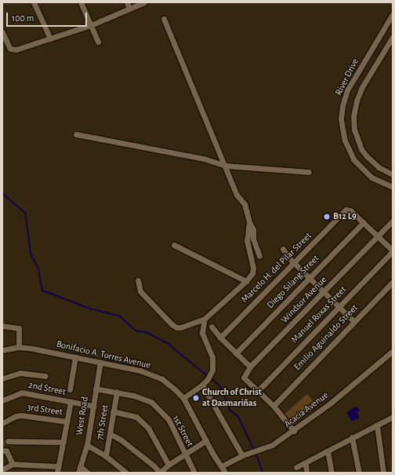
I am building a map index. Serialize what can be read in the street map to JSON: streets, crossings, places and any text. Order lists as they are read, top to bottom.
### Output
{
  "streets": {
    "street": [
      "River Drive",
      "Marcelo H. del Pilar Street",
      "Diego Silang Street",
      "Windsor Avenue",
      "Manuel Roxas Street",
      "Emilio Aguinaldo Street",
      "Bonifacio A. Torres Avenue",
      "2nd Street",
      "3rd Street",
      "Acacia Avenue",
      "West Road",
      "7th Street",
      "1st Street"
    ]
  },
  "crossings": [
    ["Marcelo H. del Pilar Street", "Diego Silang Street"],
    ["Windsor Avenue", "Manuel Roxas Street"],
    ["Bonifacio A. Torres Avenue", "Acacia Avenue"],
    ["Bonifacio A. Torres Avenue", "West Road"],
    ["2nd Street", "West Road"],
    ["West Road", "1st Street"],
    ["7th Street", "1st Street"]
  ],
  "places": ["B12 L9", "Church of Christ at Dasmariñas"],
  "scale_bar": "100 m"
}
